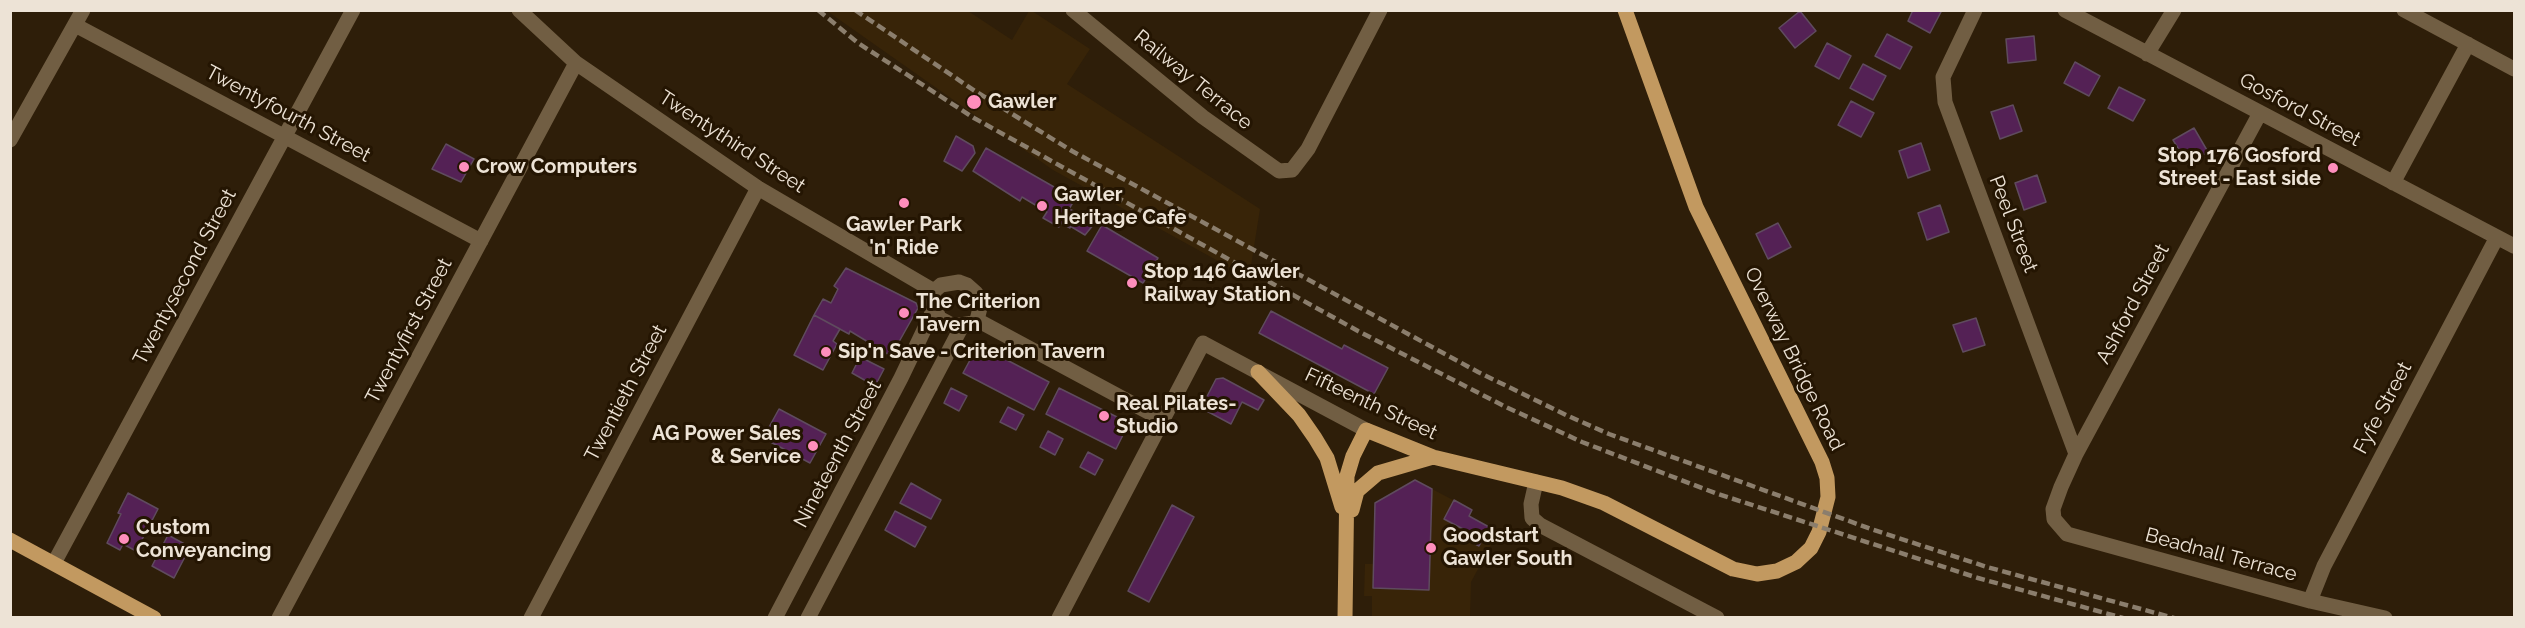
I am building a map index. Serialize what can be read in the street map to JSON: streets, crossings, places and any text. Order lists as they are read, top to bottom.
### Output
{
  "streets": {
    "main road": ["Overway Bridge Road", "Fifteenth Street"],
    "street": [
      "Railway Terrace",
      "Gosford Street",
      "Twentyfourth Street",
      "Twentythird Street",
      "Peel Street",
      "Twentysecond Street",
      "Ashford Street",
      "Twentyfirst Street",
      "Twentieth Street",
      "Fyfe Street",
      "Nineteenth Street",
      "Beadnall Terrace"
    ]
  },
  "crossings": [
    ["Gosford Street", "Ashford Street"],
    ["Gosford Street", "Fyfe Street"],
    ["Twentyfourth Street", "Twentysecond Street"],
    ["Twentyfourth Street", "Twentyfirst Street"],
    ["Twentythird Street", "Twentyfirst Street"],
    ["Twentythird Street", "Twentieth Street"],
    ["Twentythird Street", "Nineteenth Street"],
    ["Peel Street", "Ashford Street"],
    ["Ashford Street", "Beadnall Terrace"],
    ["Overway Bridge Road", "Fifteenth Street"],
    ["Fyfe Street", "Beadnall Terrace"]
  ],
  "places": [
    "Gawler",
    "Crow Computers",
    "Stop 176 Gosford Street - East side",
    "Gawler Park 'n' Ride",
    "Gawler Heritage Cafe",
    "Stop 146 Gawler Railway Station",
    "The Criterion Tavern",
    "Sip'n Save - Criterion Tavern",
    "Real Pilates- Studio",
    "AG Power Sales & Service",
    "Custom Conveyancing",
    "Goodstart Gawler South"
  ]
}
